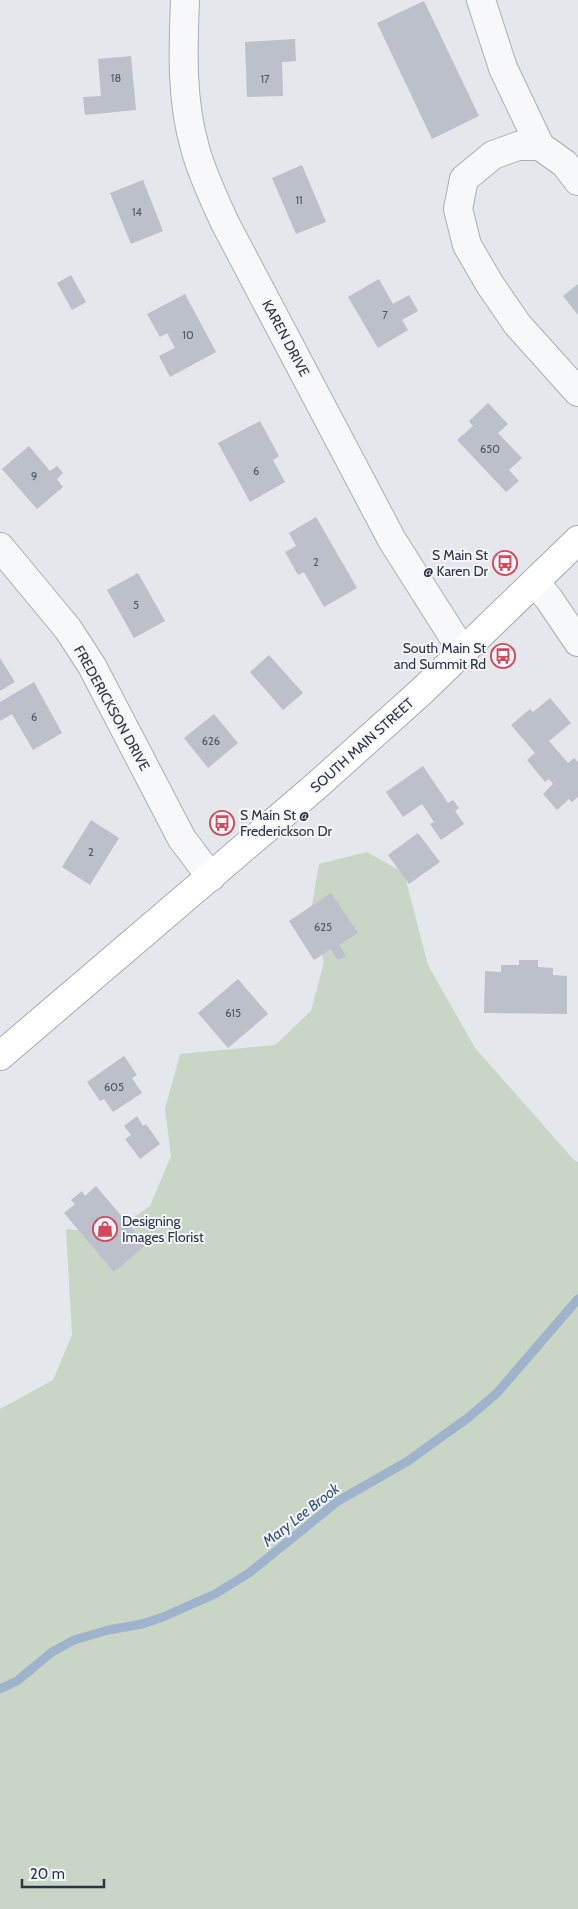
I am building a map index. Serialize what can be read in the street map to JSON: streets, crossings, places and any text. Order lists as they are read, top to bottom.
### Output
{
  "streets": {
    "main road": ["SOUTH MAIN STREET"],
    "street": ["KAREN DRIVE", "FREDERICKSON DRIVE"]
  },
  "crossings": [
    ["KAREN DRIVE", "SOUTH MAIN STREET"],
    ["FREDERICKSON DRIVE", "SOUTH MAIN STREET"]
  ],
  "water": ["Mary Lee Brook"],
  "places": {
    "bus stop": ["S Main St @ Karen Dr", "South Main St and Summit Rd", "S Main St @ Frederickson Dr"],
    "shop": ["Designing Images Florist"]
  },
  "house_numbers": [
    "18",
    "17",
    "11",
    "14",
    "7",
    "10",
    "650",
    "6",
    "9",
    "2",
    "5",
    "6",
    "626",
    "2",
    "625",
    "615",
    "605"
  ],
  "scale_bar": "20 m"
}
